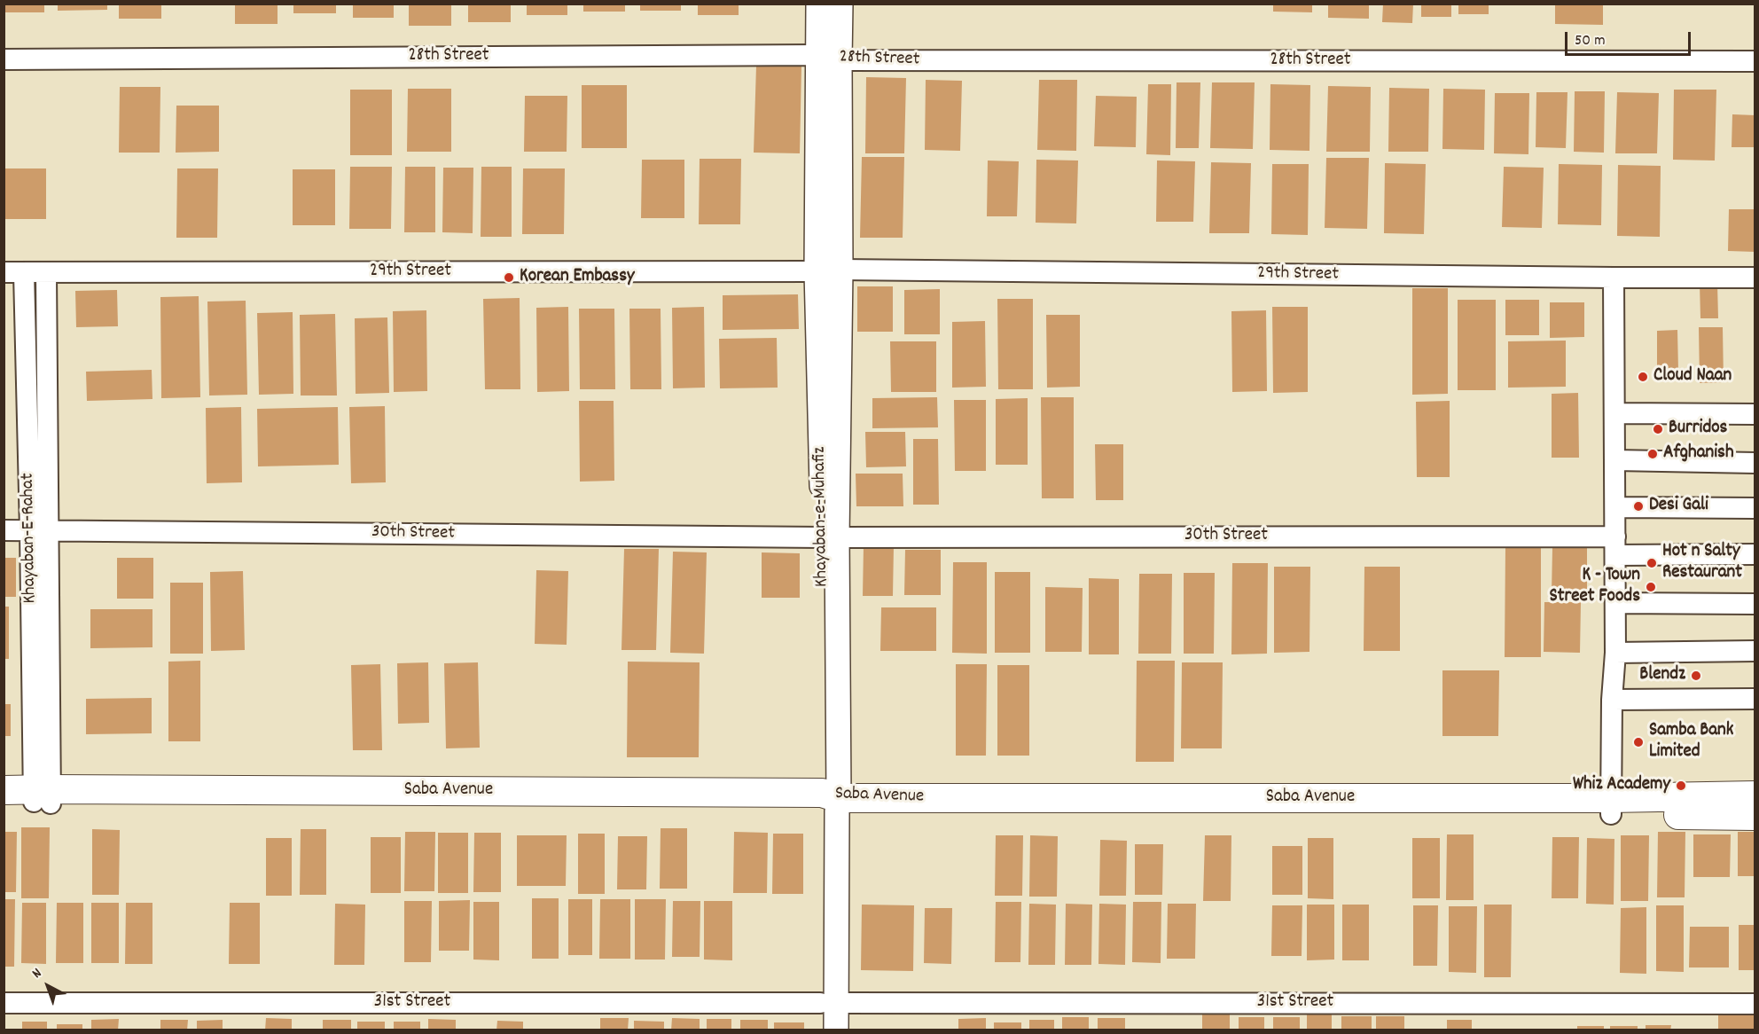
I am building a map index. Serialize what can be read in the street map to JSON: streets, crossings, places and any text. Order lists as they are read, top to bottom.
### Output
{
  "streets": {
    "main road": ["Saba Avenue"],
    "street": [
      "28th Street",
      "29th Street",
      "Khayaban-e-Muhafiz",
      "30th Street",
      "Khayaban-E-Rahat",
      "31st Street"
    ]
  },
  "crossings": [
    ["28th Street", "Khayaban-e-Muhafiz"],
    ["29th Street", "Khayaban-e-Muhafiz"],
    ["29th Street", "Khayaban-E-Rahat"],
    ["Khayaban-e-Muhafiz", "30th Street"],
    ["Khayaban-e-Muhafiz", "Saba Avenue"],
    ["Khayaban-e-Muhafiz", "31st Street"],
    ["30th Street", "Khayaban-E-Rahat"],
    ["Khayaban-E-Rahat", "Saba Avenue"]
  ],
  "places": [
    "Korean Embassy",
    "Cloud Naan",
    "Burridos",
    "Afghanish",
    "Desi Gali",
    "Hot n Salty Restaurant",
    "K - Town Street Foods",
    "Blendz",
    "Samba Bank Limited",
    "Whiz Academy"
  ],
  "scale_bar": "50 m",
  "north": "top left"
}
